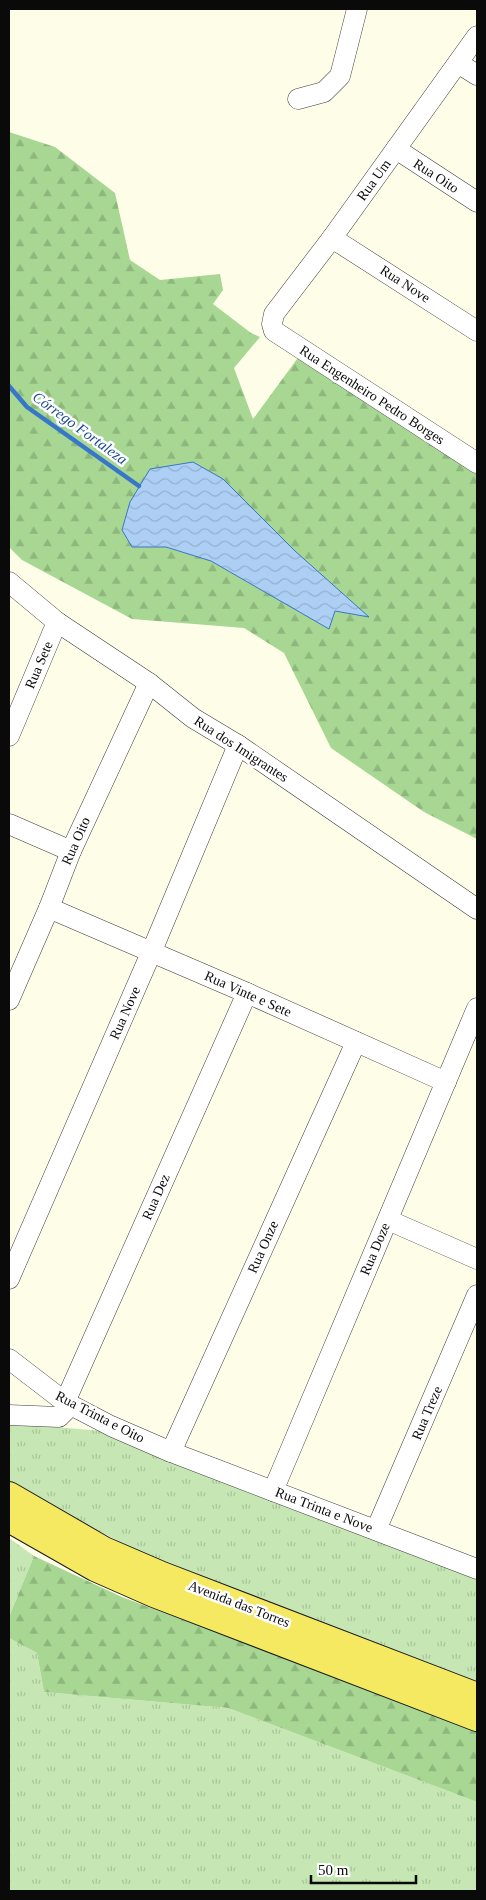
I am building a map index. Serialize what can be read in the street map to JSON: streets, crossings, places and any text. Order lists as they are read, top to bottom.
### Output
{
  "streets": {
    "main road": ["Avenida das Torres"],
    "street": [
      "Rua Oito",
      "Rua Um",
      "Rua Nove",
      "Rua Engenheiro Pedro Borges",
      "Rua Sete",
      "Rua dos Imigrantes",
      "Rua Vinte e Sete",
      "Rua Dez",
      "Rua Onze",
      "Rua Doze",
      "Rua Treze",
      "Rua Trinta e Oito",
      "Rua Trinta e Nove"
    ]
  },
  "crossings": [
    ["Rua Oito", "Rua Um"],
    ["Rua Oito", "Rua dos Imigrantes"],
    ["Rua Oito", "Rua Vinte e Sete"],
    ["Rua Um", "Rua Nove"],
    ["Rua Um", "Rua Engenheiro Pedro Borges"],
    ["Rua Nove", "Rua dos Imigrantes"],
    ["Rua Nove", "Rua Vinte e Sete"],
    ["Rua Sete", "Rua dos Imigrantes"],
    ["Rua Vinte e Sete", "Rua Dez"],
    ["Rua Vinte e Sete", "Rua Onze"],
    ["Rua Vinte e Sete", "Rua Doze"],
    ["Rua Dez", "Rua Trinta e Oito"],
    ["Rua Onze", "Rua Trinta e Oito"],
    ["Rua Onze", "Rua Trinta e Nove"],
    ["Rua Doze", "Rua Trinta e Nove"],
    ["Rua Treze", "Rua Trinta e Nove"],
    ["Rua Trinta e Oito", "Rua Trinta e Nove"]
  ],
  "water": ["Córrego Fortaleza"],
  "scale_bar": "50 m"
}
